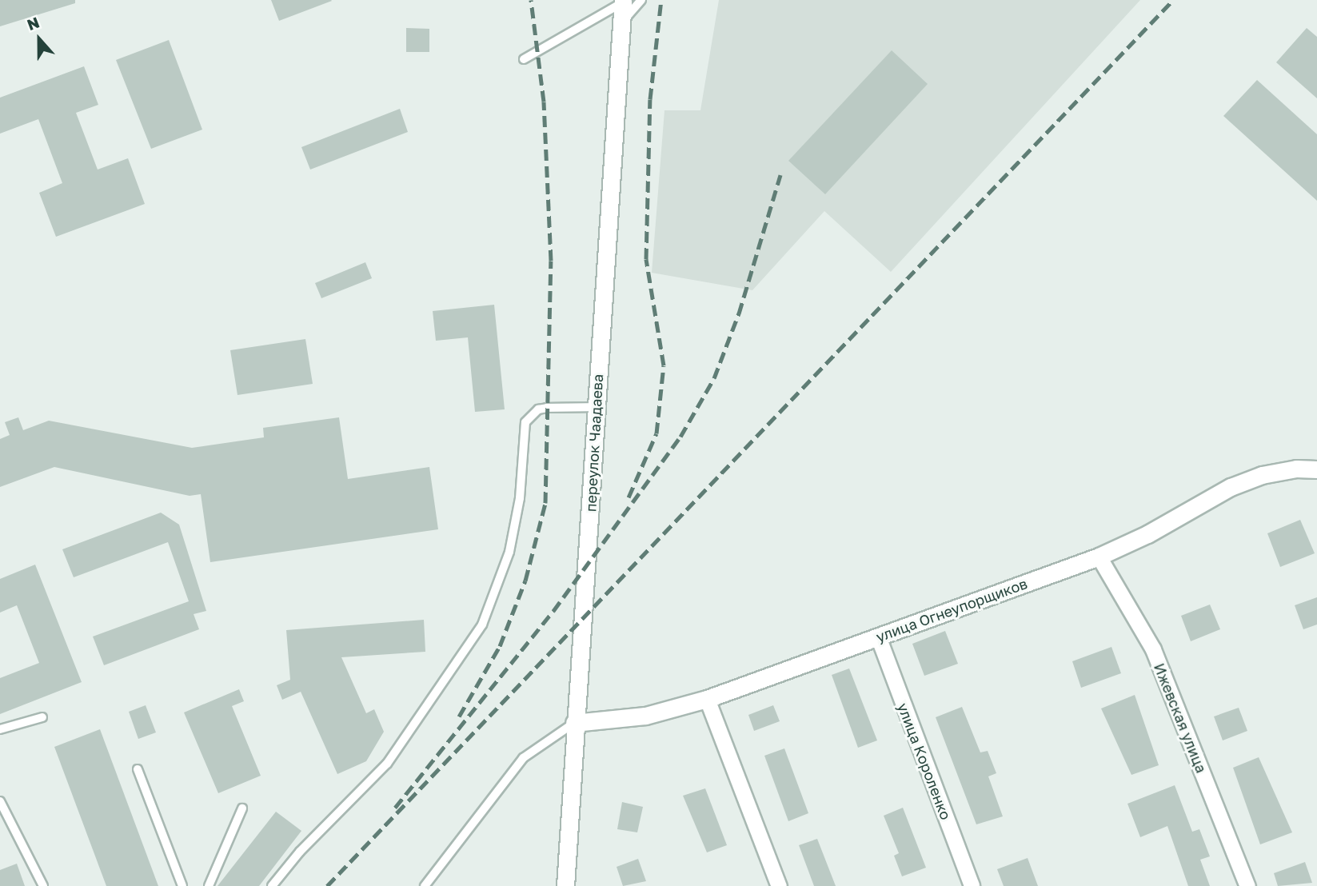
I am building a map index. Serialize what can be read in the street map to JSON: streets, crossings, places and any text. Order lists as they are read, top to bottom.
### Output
{
  "streets": {
    "street": [
      "переулок Чаадаева",
      "улица Огнеупорщиков",
      "Ижевская улица",
      "улица Короленко"
    ]
  },
  "crossings": [
    ["переулок Чаадаева", "улица Огнеупорщиков"],
    ["улица Огнеупорщиков", "Ижевская улица"],
    ["улица Огнеупорщиков", "улица Короленко"]
  ],
  "north": "top"
}
